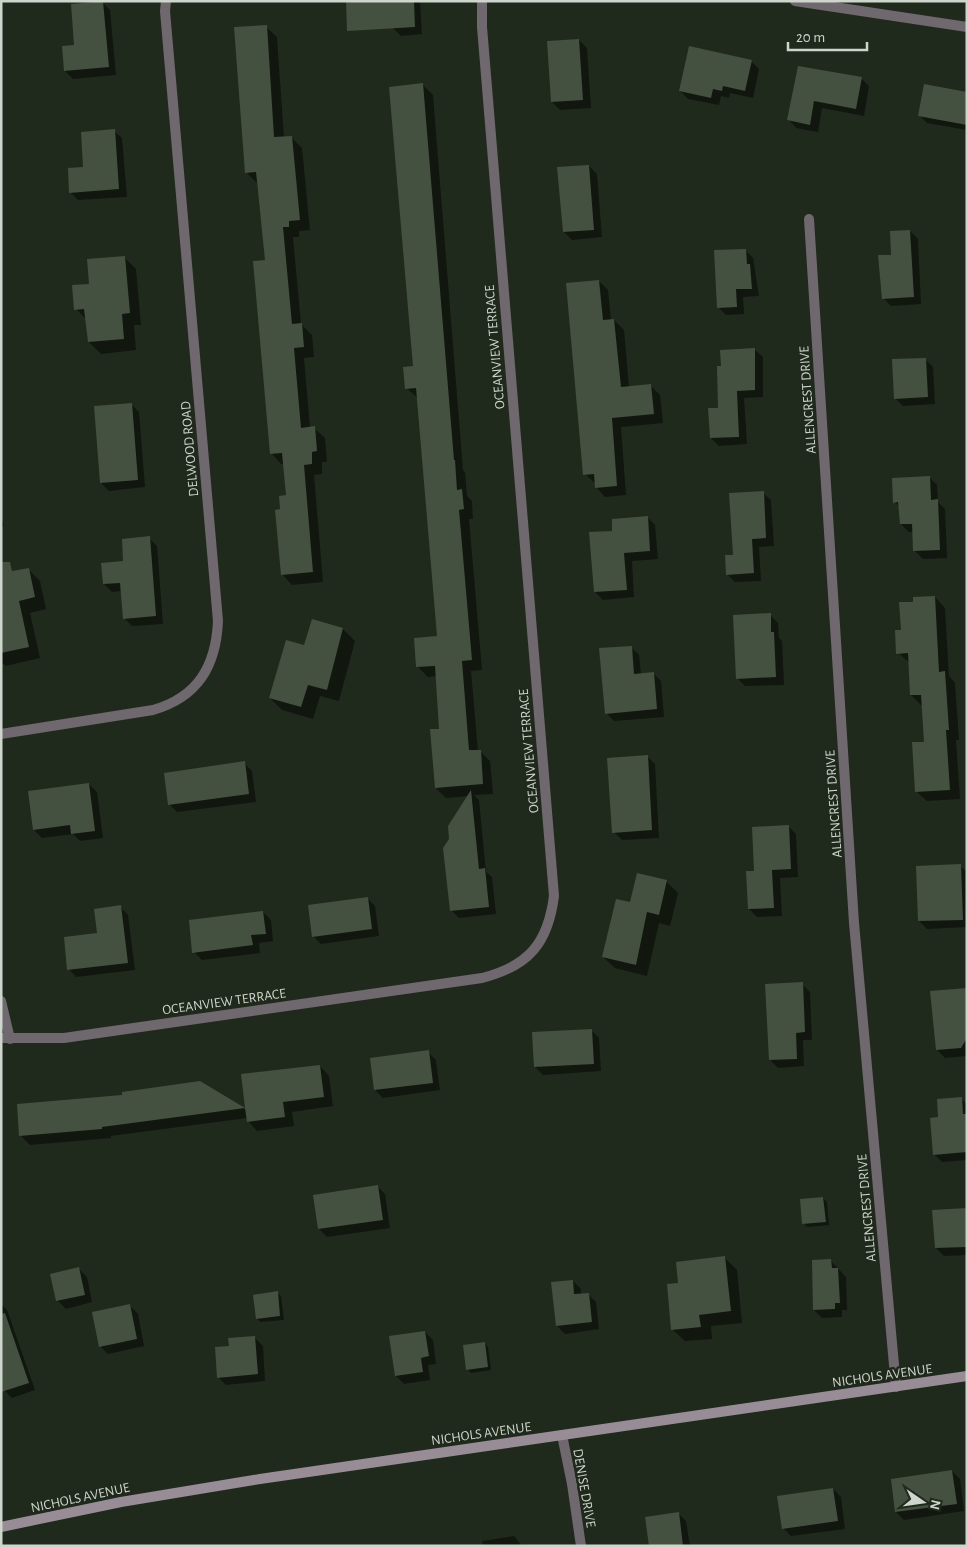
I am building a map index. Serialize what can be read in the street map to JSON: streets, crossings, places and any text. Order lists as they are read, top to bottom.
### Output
{
  "streets": {
    "main road": ["NICHOLS AVENUE"],
    "street": [
      "OCEANVIEW TERRACE",
      "ALLENCREST DRIVE",
      "DELWOOD ROAD",
      "DENISE DRIVE"
    ]
  },
  "crossings": [
    ["ALLENCREST DRIVE", "NICHOLS AVENUE"],
    ["NICHOLS AVENUE", "DENISE DRIVE"]
  ],
  "scale_bar": "20 m",
  "north": "right"
}
